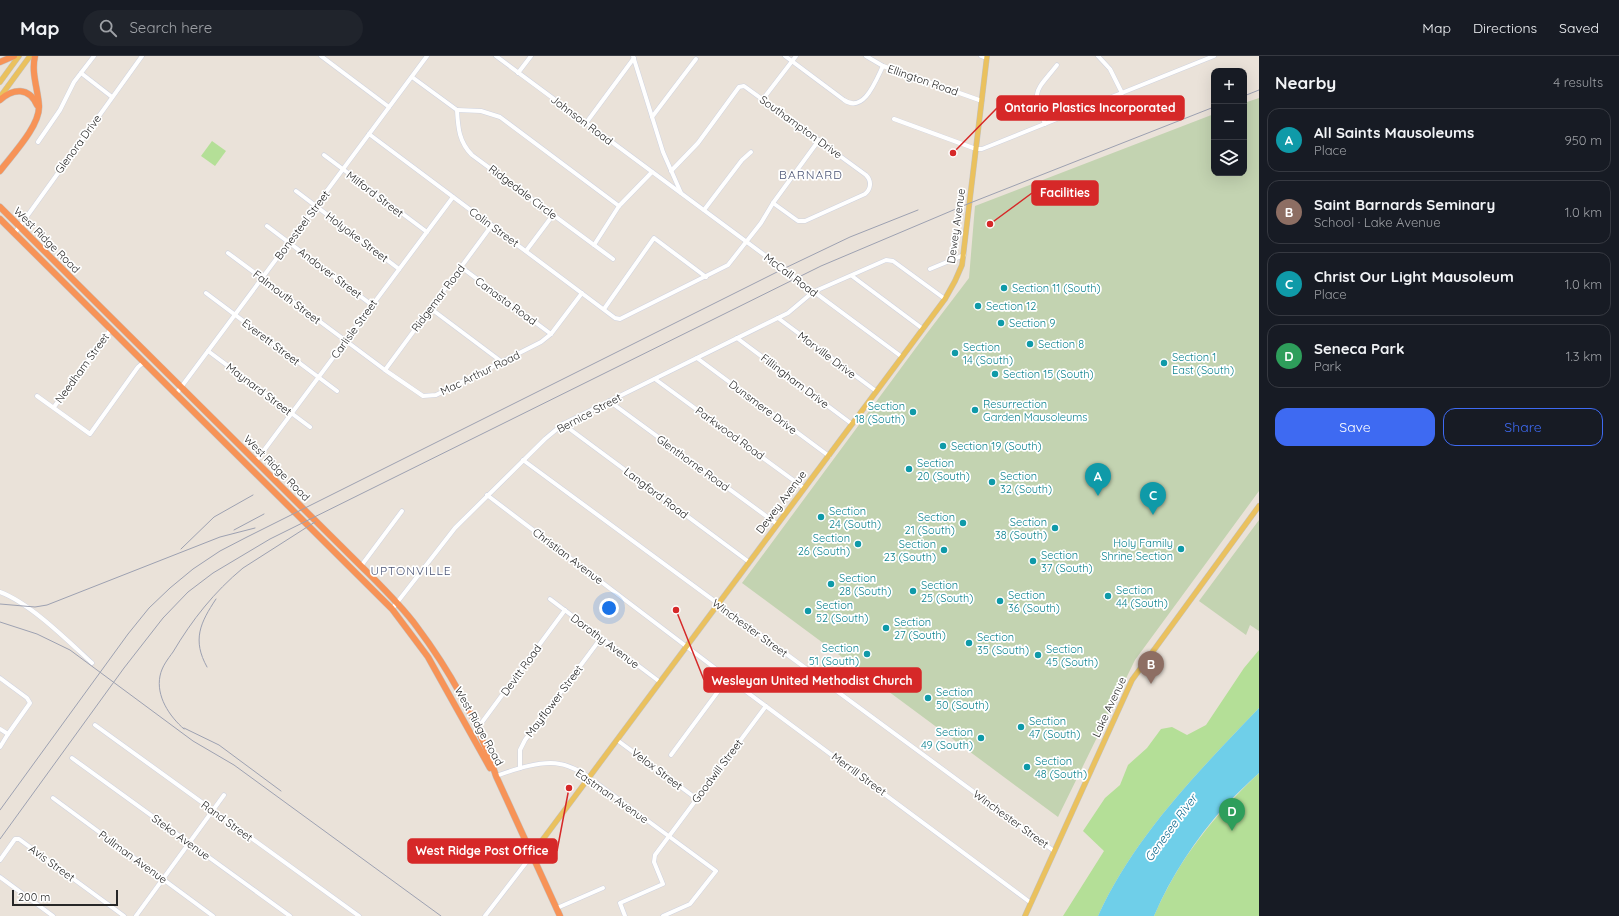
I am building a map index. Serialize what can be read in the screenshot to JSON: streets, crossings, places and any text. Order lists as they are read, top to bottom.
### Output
{
  "streets": {
    "highway": ["West Ridge Road"],
    "main road": ["Dewey Avenue", "Lake Avenue"],
    "street": [
      "Ellington Road",
      "Johnson Road",
      "Southampton Drive",
      "Glenora Drive",
      "Ridgedale Circle",
      "Milford Street",
      "Bonesteel Street",
      "Colin Street",
      "Holyoke Street",
      "Andover Street",
      "McCall Road",
      "Falmouth Street",
      "Ridgemar Road",
      "Canasta Road",
      "Carlisle Street",
      "Everett Street",
      "Morville Drive",
      "Needham Street",
      "Mac Arthur Road",
      "Fillingham Drive",
      "Maynard Street",
      "Dunsmere Drive",
      "Bernice Street",
      "Parkwood Road",
      "Glenthorne Road",
      "Langford Road",
      "Christian Avenue",
      "Winchester Street",
      "Dorothy Avenue",
      "Devitt Road",
      "Mayflower Street",
      "Velox Street",
      "Goodwill Street",
      "Merrill Street",
      "Eastman Avenue",
      "Rand Street",
      "Steko Avenue",
      "Pullman Avenue",
      "Avis Street"
    ]
  },
  "crossings": [
    ["Ellington Road", "Dewey Avenue"],
    ["Johnson Road", "McCall Road"],
    ["Southampton Drive", "McCall Road"],
    ["Glenora Drive", "West Ridge Road"],
    ["Milford Street", "Bonesteel Street"],
    ["Milford Street", "Carlisle Street"],
    ["Bonesteel Street", "Colin Street"],
    ["Bonesteel Street", "Holyoke Street"],
    ["Bonesteel Street", "West Ridge Road"],
    ["Bonesteel Street", "Andover Street"],
    ["Bonesteel Street", "Falmouth Street"],
    ["Bonesteel Street", "Everett Street"],
    ["Bonesteel Street", "Maynard Street"],
    ["Dewey Avenue", "West Ridge Road"],
    ["Dewey Avenue", "McCall Road"],
    ["Dewey Avenue", "Morville Drive"],
    ["Dewey Avenue", "Fillingham Drive"],
    ["Dewey Avenue", "Dunsmere Drive"],
    ["Dewey Avenue", "Bernice Street"],
    ["Dewey Avenue", "Parkwood Road"],
    ["Dewey Avenue", "Glenthorne Road"],
    ["Dewey Avenue", "Langford Road"],
    ["Dewey Avenue", "Christian Avenue"],
    ["Dewey Avenue", "Winchester Street"],
    ["Dewey Avenue", "Dorothy Avenue"],
    ["Dewey Avenue", "Velox Street"],
    ["Dewey Avenue", "Merrill Street"],
    ["Dewey Avenue", "Eastman Avenue"],
    ["Colin Street", "Ridgemar Road"],
    ["Colin Street", "Carlisle Street"],
    ["Colin Street", "Mac Arthur Road"],
    ["Holyoke Street", "Carlisle Street"],
    ["West Ridge Road", "Carlisle Street"],
    ["West Ridge Road", "Needham Street"],
    ["West Ridge Road", "Bernice Street"],
    ["West Ridge Road", "Devitt Road"],
    ["West Ridge Road", "Eastman Avenue"],
    ["Andover Street", "Carlisle Street"],
    ["McCall Road", "Bernice Street"],
    ["Falmouth Street", "Carlisle Street"],
    ["Falmouth Street", "Mac Arthur Road"],
    ["Ridgemar Road", "Canasta Road"],
    ["Ridgemar Road", "Mac Arthur Road"],
    ["Canasta Road", "Mac Arthur Road"],
    ["Carlisle Street", "Everett Street"],
    ["Carlisle Street", "Mac Arthur Road"],
    ["Carlisle Street", "Maynard Street"],
    ["Morville Drive", "Bernice Street"],
    ["Fillingham Drive", "Bernice Street"],
    ["Dunsmere Drive", "Bernice Street"],
    ["Bernice Street", "Parkwood Road"],
    ["Bernice Street", "Glenthorne Road"],
    ["Bernice Street", "Langford Road"],
    ["Bernice Street", "Christian Avenue"],
    ["Bernice Street", "Winchester Street"],
    ["Christian Avenue", "Merrill Street"],
    ["Winchester Street", "Lake Avenue"],
    ["Dorothy Avenue", "Devitt Road"],
    ["Dorothy Avenue", "Mayflower Street"],
    ["Mayflower Street", "Eastman Avenue"],
    ["Lake Avenue", "Merrill Street"],
    ["Velox Street", "Goodwill Street"],
    ["Goodwill Street", "Merrill Street"],
    ["Goodwill Street", "Eastman Avenue"]
  ],
  "districts": ["BARNARD", "UPTONVILLE"],
  "water": ["Genesee River"],
  "places": [
    "Ontario Plastics Incorporated",
    "Facilities",
    "Section 11 (South)",
    "Section 12",
    "Section 9",
    "Section 8",
    "Section 14 (South)",
    "Section 1 East (South)",
    "Section 15 (South)",
    "Resurrection Garden Mausoleums",
    "Section 18 (South)",
    "Section 19 (South)",
    "Section 20 (South)",
    "Section 32 (South)",
    "Section 24 (South)",
    "Section 21 (South)",
    "Section 38 (South)",
    "Section 26 (South)",
    "Holy Family Shrine Section",
    "Section 23 (South)",
    "Section 37 (South)",
    "Section 28 (South)",
    "Section 25 (South)",
    "Section 44 (South)",
    "Section 36 (South)",
    "Wesleyan United Methodist Church",
    "Section 52 (South)",
    "Section 27 (South)",
    "Section 35 (South)",
    "Section 51 (South)",
    "Section 45 (South)",
    "Section 50 (South)",
    "Section 47 (South)",
    "Section 49 (South)",
    "Section 48 (South)",
    "West Ridge Post Office"
  ],
  "scale_bar": "200 m",
  "page": {
    "header": "Map",
    "search": "Search here",
    "nav": ["Map", "Directions", "Saved"],
    "heading": ["Nearby", "4 results"],
    "map_buttons": ["+", "−"],
    "list": [
      {
        "mark": "A",
        "name": "All Saints Mausoleums",
        "note": "Place",
        "value": "950 m"
      },
      {
        "mark": "B",
        "name": "Saint Barnards Seminary",
        "note": "School · Lake Avenue",
        "value": "1.0 km"
      },
      {
        "mark": "C",
        "name": "Christ Our Light Mausoleum",
        "note": "Place",
        "value": "1.0 km"
      },
      {
        "mark": "D",
        "name": "Seneca Park",
        "note": "Park",
        "value": "1.3 km"
      }
    ],
    "buttons": ["Save", "Share"],
    "pins": [
      "A",
      "C",
      "B",
      "D"
    ],
    "scale": "200 m"
  }
}
